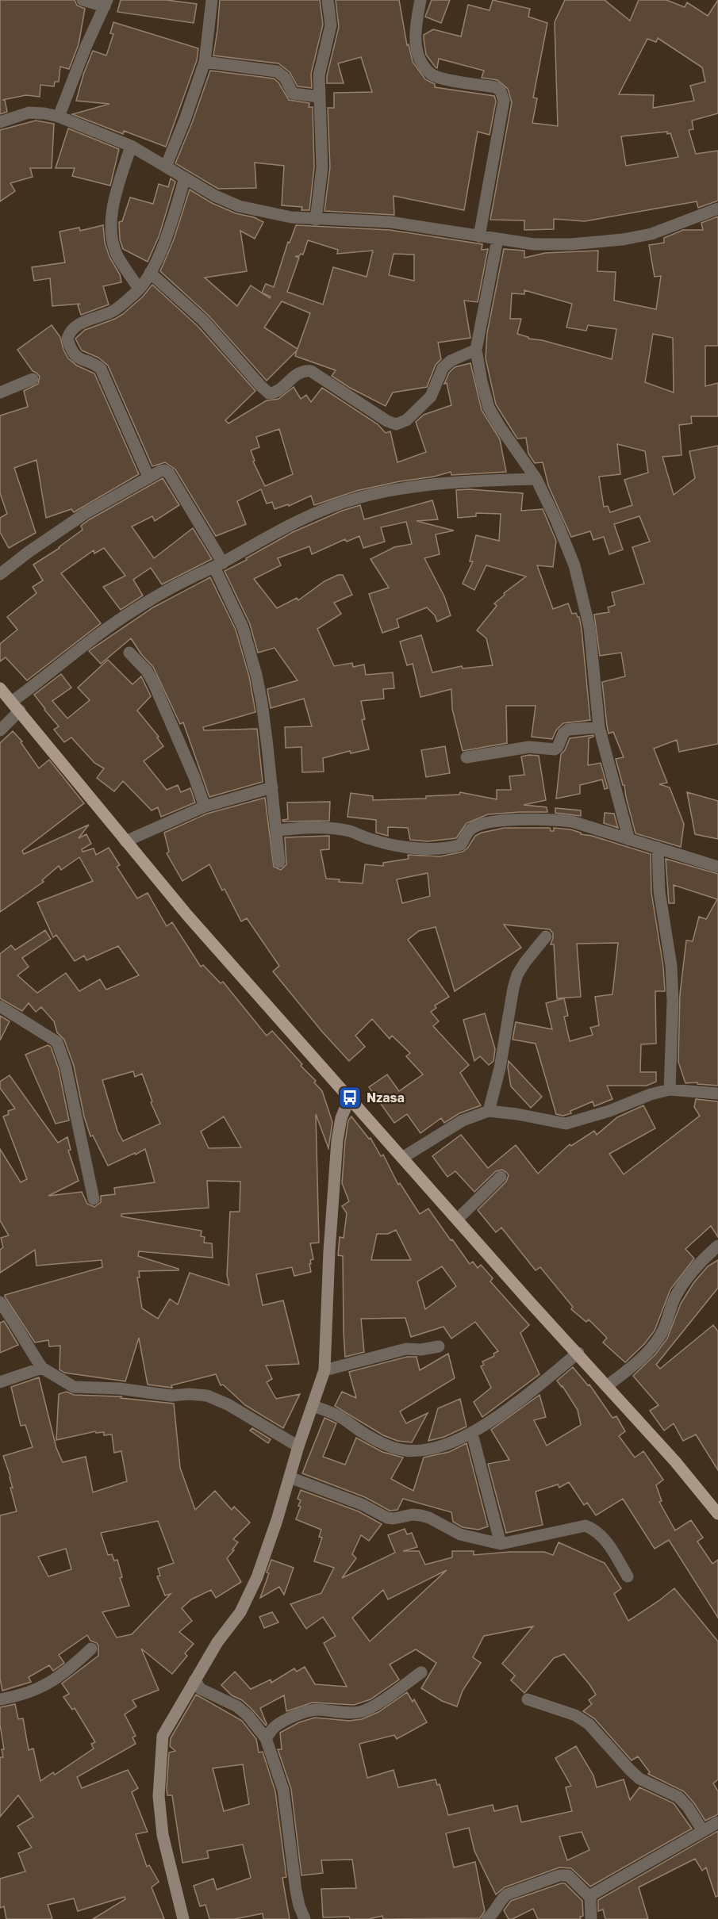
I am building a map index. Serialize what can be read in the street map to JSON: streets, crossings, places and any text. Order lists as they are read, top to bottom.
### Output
{
  "places": {
    "bus stop": ["Nzasa"]
  }
}
